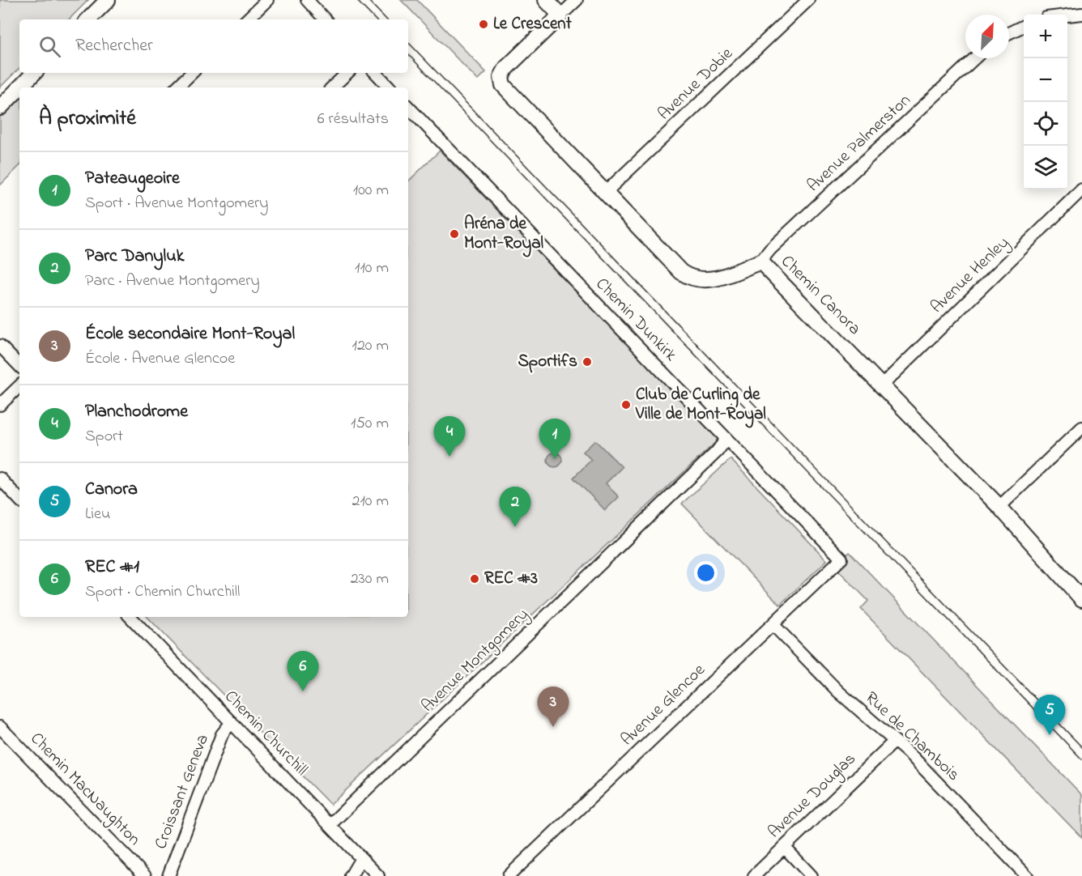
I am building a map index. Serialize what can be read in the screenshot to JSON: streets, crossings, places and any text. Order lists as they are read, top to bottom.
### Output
{
  "streets": {
    "street": [
      "Avenue Dobie",
      "Avenue Palmerston",
      "Avenue Henley",
      "Chemin Canora",
      "Chemin Dunkirk",
      "Avenue Montgomery",
      "Avenue Glencoe",
      "Chemin Churchill",
      "Rue de Chambois",
      "Chemin MacNaughton",
      "Croissant Geneva",
      "Avenue Douglas"
    ]
  },
  "crossings": [
    ["Avenue Dobie", "Chemin Canora"],
    ["Avenue Palmerston", "Chemin Canora"],
    ["Avenue Henley", "Chemin Canora"],
    ["Chemin Dunkirk", "Avenue Montgomery"],
    ["Chemin Dunkirk", "Avenue Glencoe"],
    ["Avenue Montgomery", "Chemin Churchill"],
    ["Avenue Glencoe", "Rue de Chambois"],
    ["Chemin Churchill", "Croissant Geneva"],
    ["Rue de Chambois", "Avenue Douglas"]
  ],
  "places": [
    "Le Crescent",
    "Aréna de Mont-Royal",
    "Sportifs",
    "Club de Curling de Ville de Mont-Royal",
    "REC #3"
  ],
  "north": "top right",
  "page": {
    "map_buttons": ["+", "−"],
    "search": "Rechercher",
    "heading": ["À proximité", "6 résultats"],
    "list": [
      {
        "mark": "1",
        "name": "Pateaugeoire",
        "note": "Sport · Avenue Montgomery",
        "value": "100 m"
      },
      {
        "mark": "2",
        "name": "Parc Danyluk",
        "note": "Parc · Avenue Montgomery",
        "value": "110 m"
      },
      {
        "mark": "3",
        "name": "École secondaire Mont-Royal",
        "note": "École · Avenue Glencoe",
        "value": "120 m"
      },
      {
        "mark": "4",
        "name": "Planchodrome",
        "note": "Sport",
        "value": "150 m"
      },
      {
        "mark": "5",
        "name": "Canora",
        "note": "Lieu",
        "value": "210 m"
      },
      {
        "mark": "6",
        "name": "REC #1",
        "note": "Sport · Chemin Churchill",
        "value": "230 m"
      }
    ],
    "pins": [
      "4",
      "1",
      "2",
      "6",
      "3",
      "5"
    ]
  }
}
